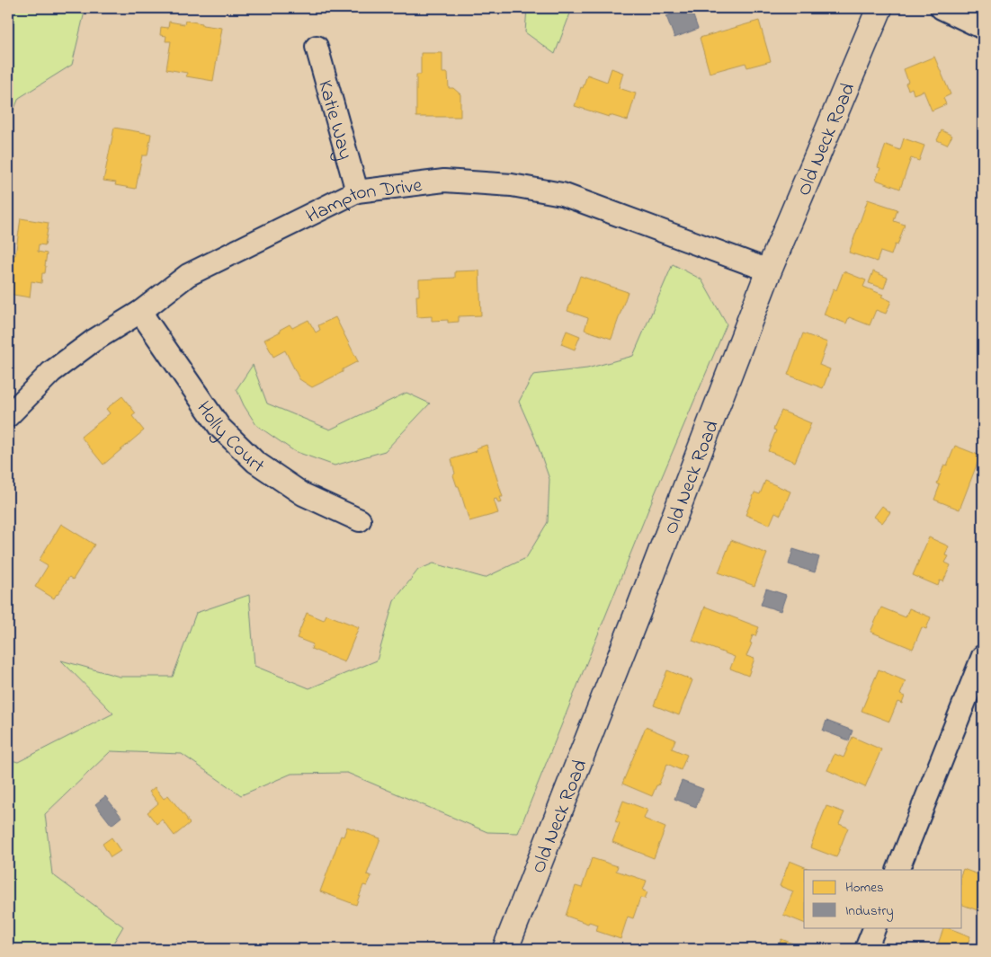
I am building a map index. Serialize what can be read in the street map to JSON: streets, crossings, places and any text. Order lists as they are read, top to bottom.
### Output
{
  "streets": {
    "street": [
      "Katie Way",
      "Old Neck Road",
      "Hampton Drive",
      "Holly Court"
    ]
  },
  "crossings": [
    ["Katie Way", "Hampton Drive"],
    ["Old Neck Road", "Hampton Drive"],
    ["Hampton Drive", "Holly Court"]
  ],
  "legend": ["Homes", "Industry"]
}
